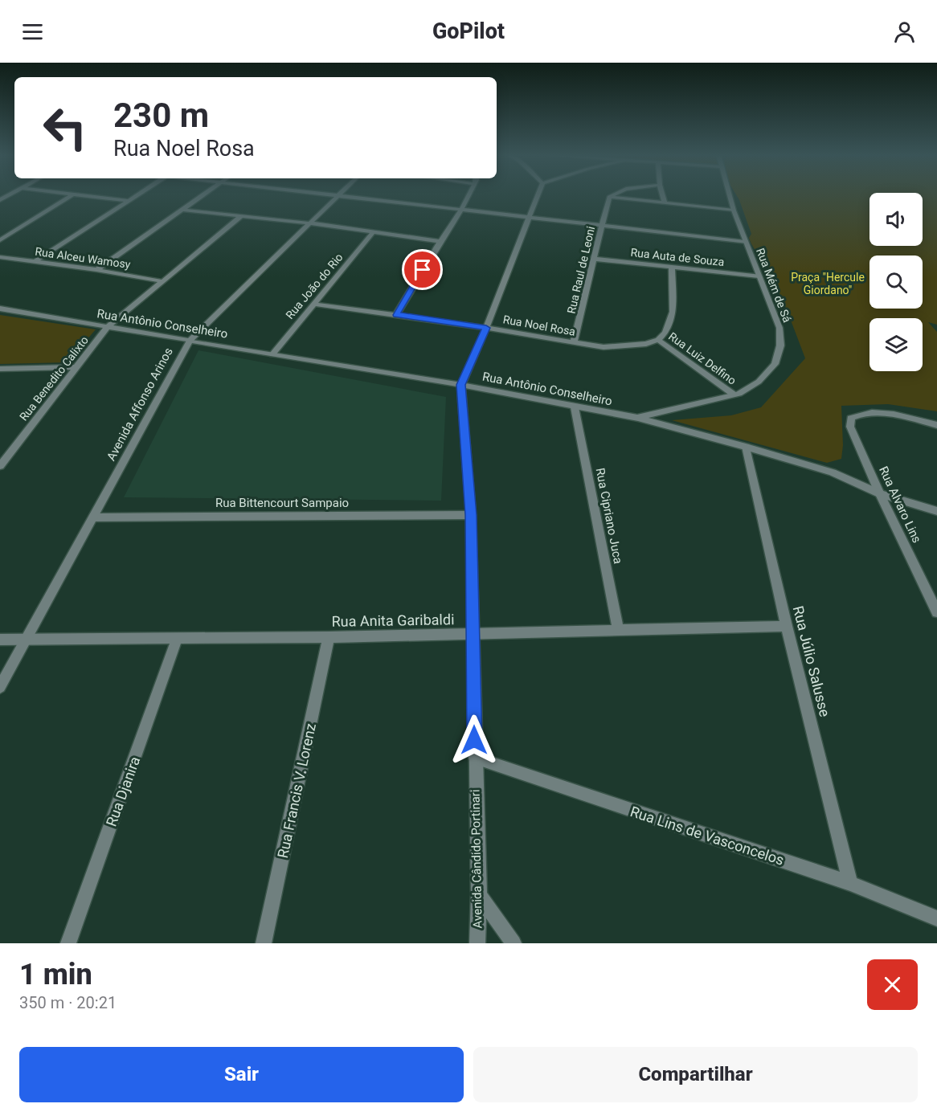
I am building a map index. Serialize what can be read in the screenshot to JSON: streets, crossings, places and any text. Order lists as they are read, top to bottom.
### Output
{
  "streets": {
    "street": [
      "Rua Auta de Souza",
      "Rua Alceu Wamosy",
      "Rua Raul de Leoni",
      "Rua Mém de Sá",
      "Rua João do Rio",
      "Rua Antônio Conselheiro",
      "Rua Noel Rosa",
      "Rua Luiz Delfino",
      "Rua Benedito Calixto",
      "Avenida Affonso Arinos",
      "Rua Bittencourt Sampaio",
      "Rua Alvaro Lins",
      "Rua Cipriano Juca",
      "Rua Anita Garibaldi",
      "Rua Júlio Salusse",
      "Rua Francis V. Lorenz",
      "Rua Djanira",
      "Rua Lins de Vasconcelos",
      "Avenida Cândido Portinari"
    ]
  },
  "crossings": [
    ["Rua Auta de Souza", "Rua Raul de Leoni"],
    ["Rua Auta de Souza", "Rua Mém de Sá"],
    ["Rua Alceu Wamosy", "Rua Benedito Calixto"],
    ["Rua Raul de Leoni", "Rua Noel Rosa"],
    ["Rua Mém de Sá", "Rua Antônio Conselheiro"],
    ["Rua Mém de Sá", "Rua Luiz Delfino"],
    ["Rua João do Rio", "Rua Antônio Conselheiro"],
    ["Rua João do Rio", "Rua Noel Rosa"],
    ["Rua Antônio Conselheiro", "Rua Benedito Calixto"],
    ["Rua Antônio Conselheiro", "Avenida Affonso Arinos"],
    ["Rua Antônio Conselheiro", "Rua Alvaro Lins"],
    ["Rua Antônio Conselheiro", "Rua Cipriano Juca"],
    ["Rua Antônio Conselheiro", "Rua Júlio Salusse"],
    ["Rua Antônio Conselheiro", "Avenida Cândido Portinari"],
    ["Rua Noel Rosa", "Rua Luiz Delfino"],
    ["Rua Noel Rosa", "Avenida Cândido Portinari"],
    ["Avenida Affonso Arinos", "Rua Bittencourt Sampaio"],
    ["Avenida Affonso Arinos", "Rua Anita Garibaldi"],
    ["Rua Bittencourt Sampaio", "Avenida Cândido Portinari"],
    ["Rua Cipriano Juca", "Rua Anita Garibaldi"],
    ["Rua Anita Garibaldi", "Rua Júlio Salusse"],
    ["Rua Anita Garibaldi", "Rua Francis V. Lorenz"],
    ["Rua Anita Garibaldi", "Rua Djanira"],
    ["Rua Anita Garibaldi", "Avenida Cândido Portinari"],
    ["Rua Júlio Salusse", "Rua Lins de Vasconcelos"],
    ["Rua Lins de Vasconcelos", "Avenida Cândido Portinari"]
  ],
  "parks": ["Praça \"Hercule Giordano\""],
  "page": {
    "header": "GoPilot",
    "turn": ["230 m", "Rua Noel Rosa"],
    "heading": ["1 min", "350 m · 20:21"],
    "buttons": ["Sair", "Compartilhar"]
  }
}
